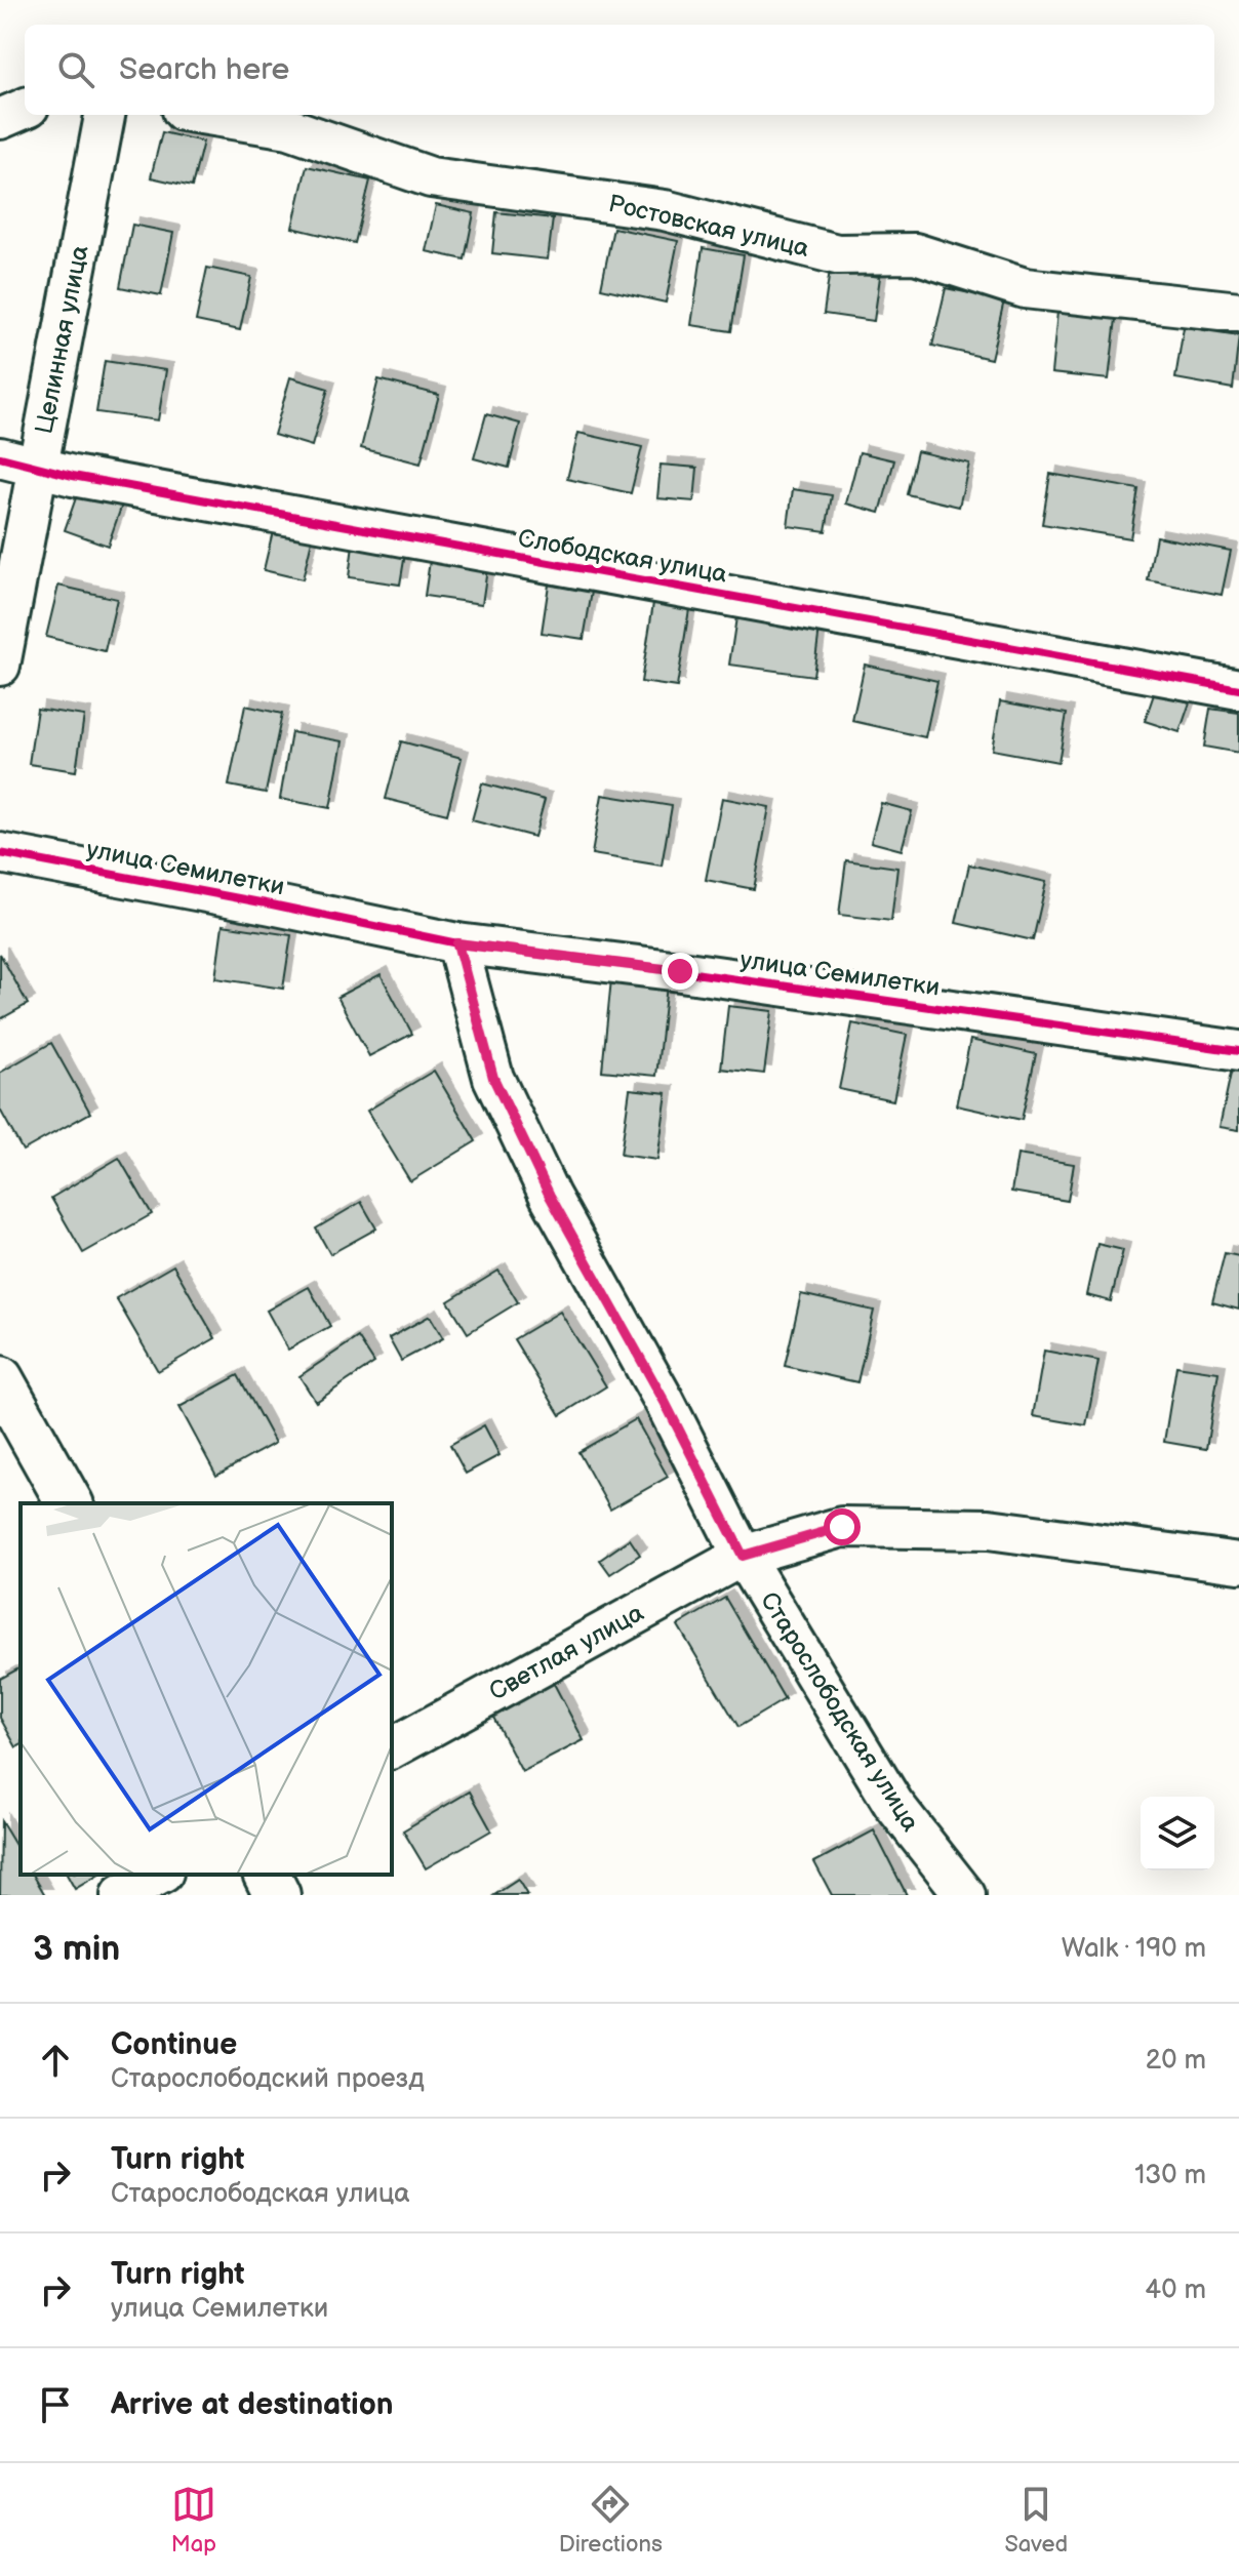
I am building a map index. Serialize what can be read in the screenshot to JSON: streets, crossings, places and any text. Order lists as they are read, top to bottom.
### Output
{
  "streets": {
    "street": [
      "Ростовская улица",
      "Целинная улица",
      "Слободская улица",
      "улица Семилетки",
      "Светлая улица",
      "Старослободская улица"
    ]
  },
  "crossings": [
    ["Целинная улица", "Слободская улица"],
    ["улица Семилетки", "Старослободская улица"],
    ["Светлая улица", "Старослободская улица"]
  ],
  "page": {
    "search": "Search here",
    "heading": ["3 min", "Walk · 190 m"],
    "list": [
      ["Continue", "Старослободский проезд", "20 m"],
      ["Turn right", "Старослободская улица", "130 m"],
      ["Turn right", "улица Семилетки", "40 m"],
      "Arrive at destination"
    ],
    "nav": ["Map", "Directions", "Saved"]
  }
}
